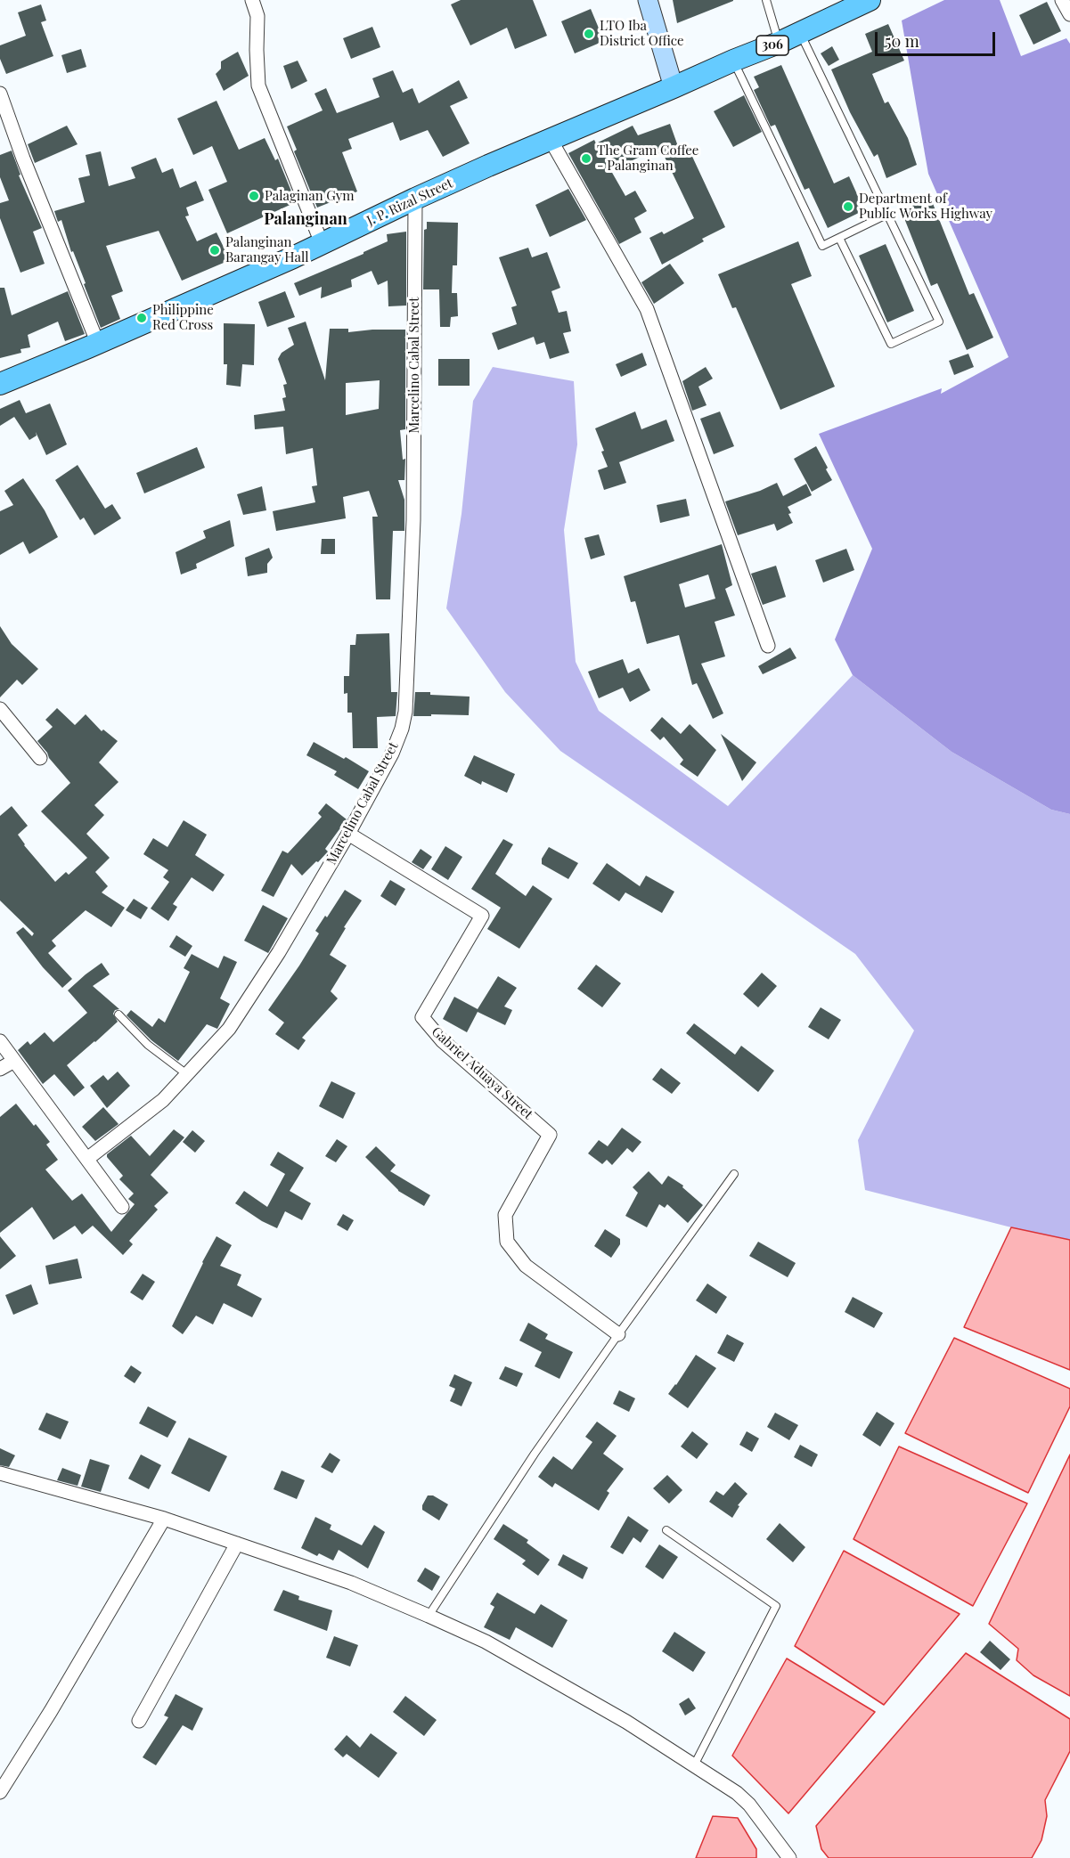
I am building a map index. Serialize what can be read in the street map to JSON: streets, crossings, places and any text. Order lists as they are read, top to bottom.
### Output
{
  "streets": {
    "main road": ["306", "J. P. Rizal Street"],
    "street": ["Marcelino Cabal Street", "Gabriel Aduaya Street"]
  },
  "crossings": [
    ["306", "J. P. Rizal Street"],
    ["J. P. Rizal Street", "Marcelino Cabal Street"],
    ["Marcelino Cabal Street", "Gabriel Aduaya Street"]
  ],
  "districts": ["Palanginan"],
  "places": [
    "LTO Iba District Office",
    "The Gram Coffee - Palanginan",
    "Palaginan Gym",
    "Department of Public Works Highway",
    "Palanginan Barangay Hall",
    "Philippine Red Cross"
  ],
  "scale_bar": "50 m"
}
